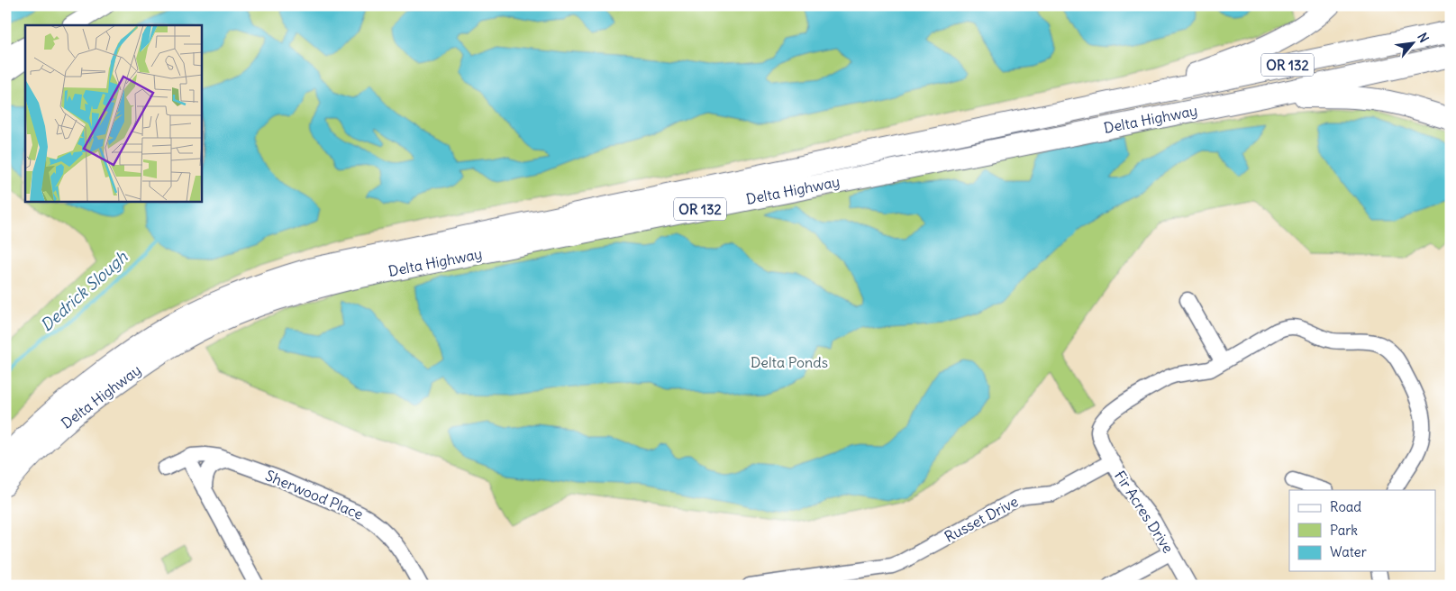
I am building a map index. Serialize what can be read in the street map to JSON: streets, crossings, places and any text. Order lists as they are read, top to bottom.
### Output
{
  "streets": {
    "highway": ["OR 132", "Delta Highway"],
    "street": ["Sherwood Place", "Fir Acres Drive", "Russet Drive"]
  },
  "crossings": [
    ["Fir Acres Drive", "Russet Drive"]
  ],
  "water": ["Dedrick Slough"],
  "parks": ["Delta Ponds"],
  "legend": ["Road", "Park", "Water"],
  "north": "top right"
}
